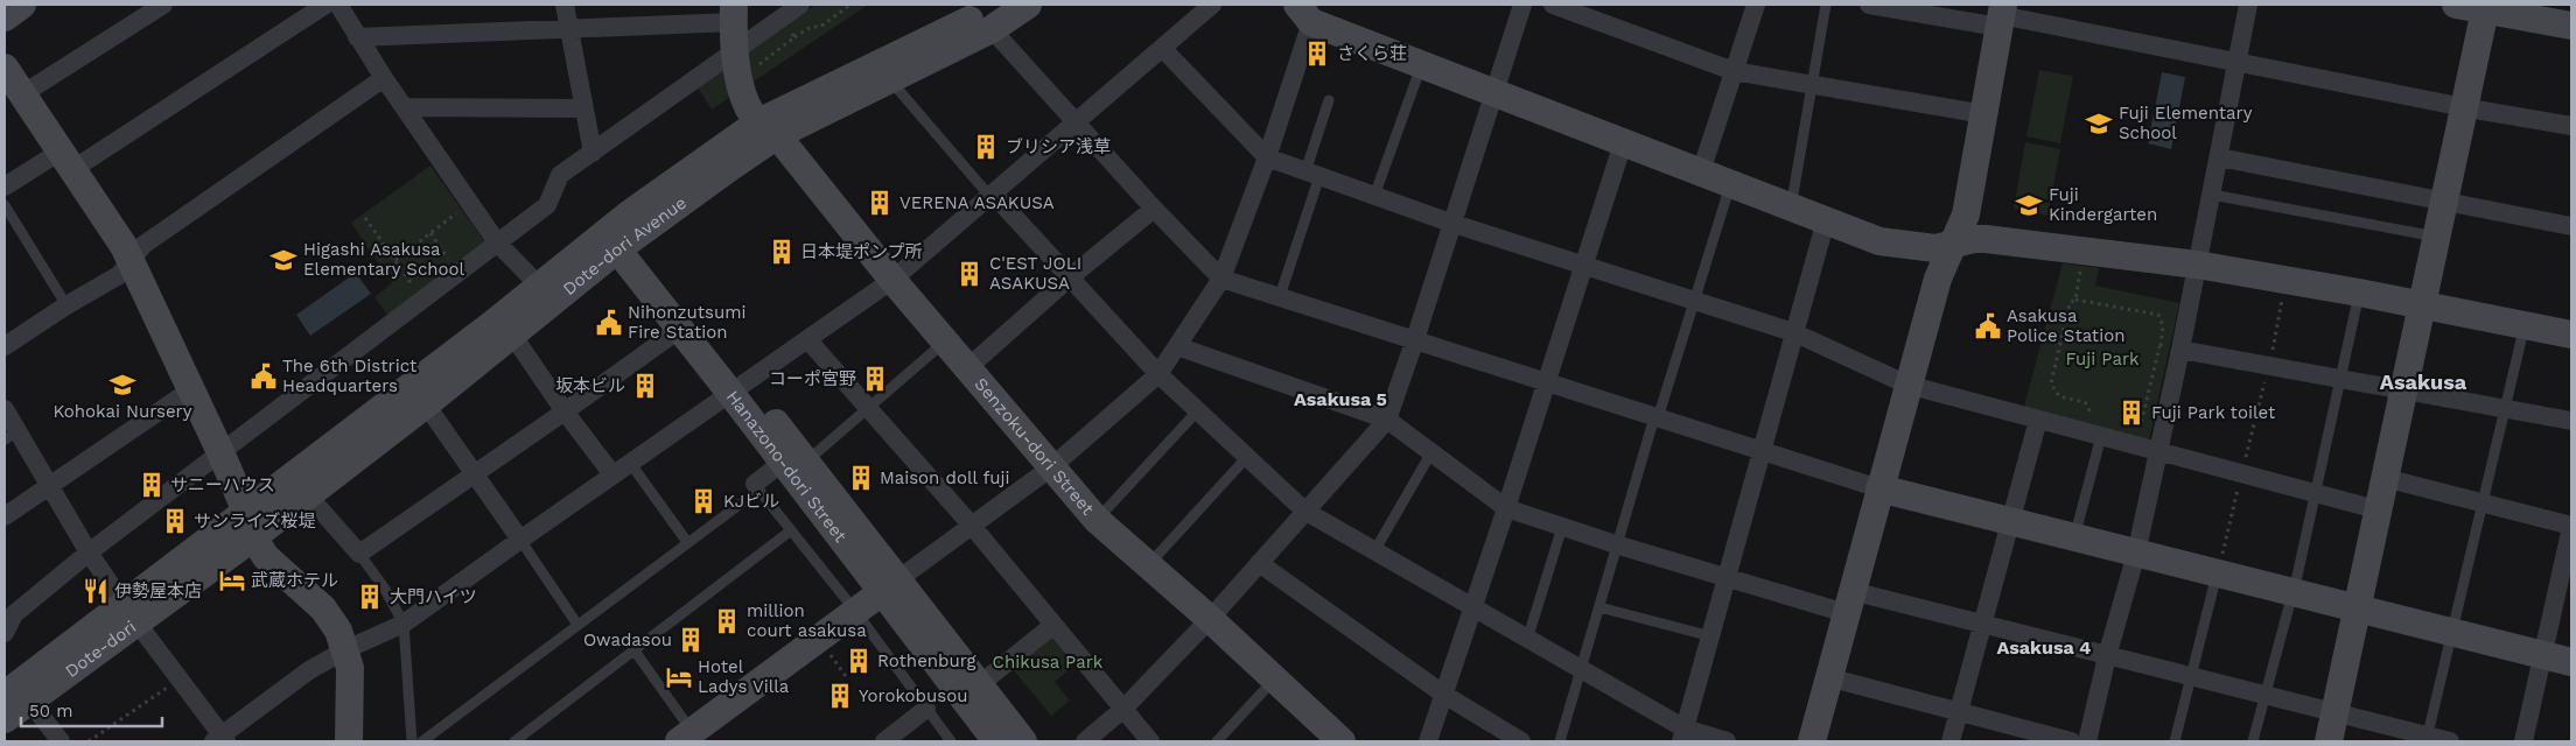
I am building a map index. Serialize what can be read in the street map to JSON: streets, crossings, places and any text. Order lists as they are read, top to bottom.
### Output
{
  "streets": {
    "street": [
      "Dote-dori Avenue",
      "Senzoku-dori Street",
      "Hanazono-dori Street",
      "Dote-dori"
    ]
  },
  "crossings": [
    ["Dote-dori Avenue", "Senzoku-dori Street"],
    ["Dote-dori Avenue", "Dote-dori"]
  ],
  "districts": ["Asakusa", "Asakusa 5", "Asakusa 4"],
  "parks": ["Fuji Park", "Chikusa Park"],
  "places": {
    "building": [
      "さくら荘",
      "ブリシア浅草",
      "VERENA ASAKUSA",
      "日本堤ポンプ所",
      "C'EST JOLI ASAKUSA",
      "コーポ宮野",
      "坂本ビル",
      "Fuji Park toilet",
      "Maison doll fuji",
      "サニーハウス",
      "KJビル",
      "サンライズ桜堤",
      "大門ハイツ",
      "million court asakusa",
      "Owadasou",
      "Rothenburg",
      "Yorokobusou"
    ],
    "school or university": [
      "Fuji Elementary School",
      "Fuji Kindergarten",
      "Higashi Asakusa Elementary School",
      "Kohokai Nursery"
    ],
    "public building": ["Nihonzutsumi Fire Station", "Asakusa Police Station", "The 6th District Headquarters"],
    "hotel": ["武蔵ホテル", "Hotel Ladys Villa"],
    "restaurant": ["伊勢屋本店"]
  },
  "scale_bar": "50 m"
}
